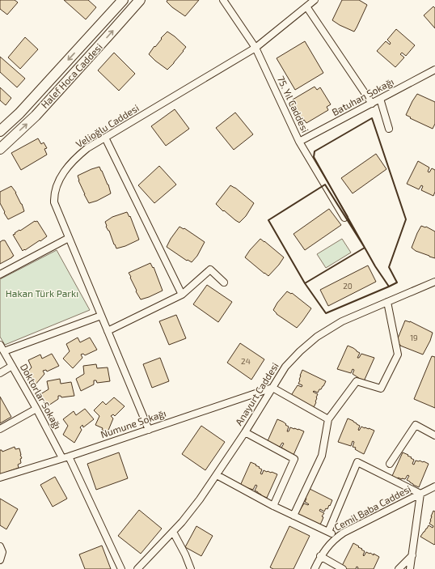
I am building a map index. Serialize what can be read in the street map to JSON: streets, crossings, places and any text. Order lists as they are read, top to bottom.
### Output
{
  "streets": {
    "main road": ["Halef Hoca Caddesi"],
    "street": [
      "Batuhan Sokağı",
      "75. Yıl Caddesi",
      "Velioğlu Caddesi",
      "Anayurt Caddesi",
      "Doktorlar Sokağı",
      "Numune Sokağı",
      "Cemil Baba Caddesi"
    ]
  },
  "crossings": [
    ["Batuhan Sokağı", "75. Yıl Caddesi"],
    ["75. Yıl Caddesi", "Velioğlu Caddesi"],
    ["Velioğlu Caddesi", "Numune Sokağı"],
    ["Anayurt Caddesi", "Numune Sokağı"],
    ["Doktorlar Sokağı", "Numune Sokağı"]
  ],
  "parks": ["Hakan Türk Parkı"],
  "house_numbers": ["20", "19", "24"]
}
